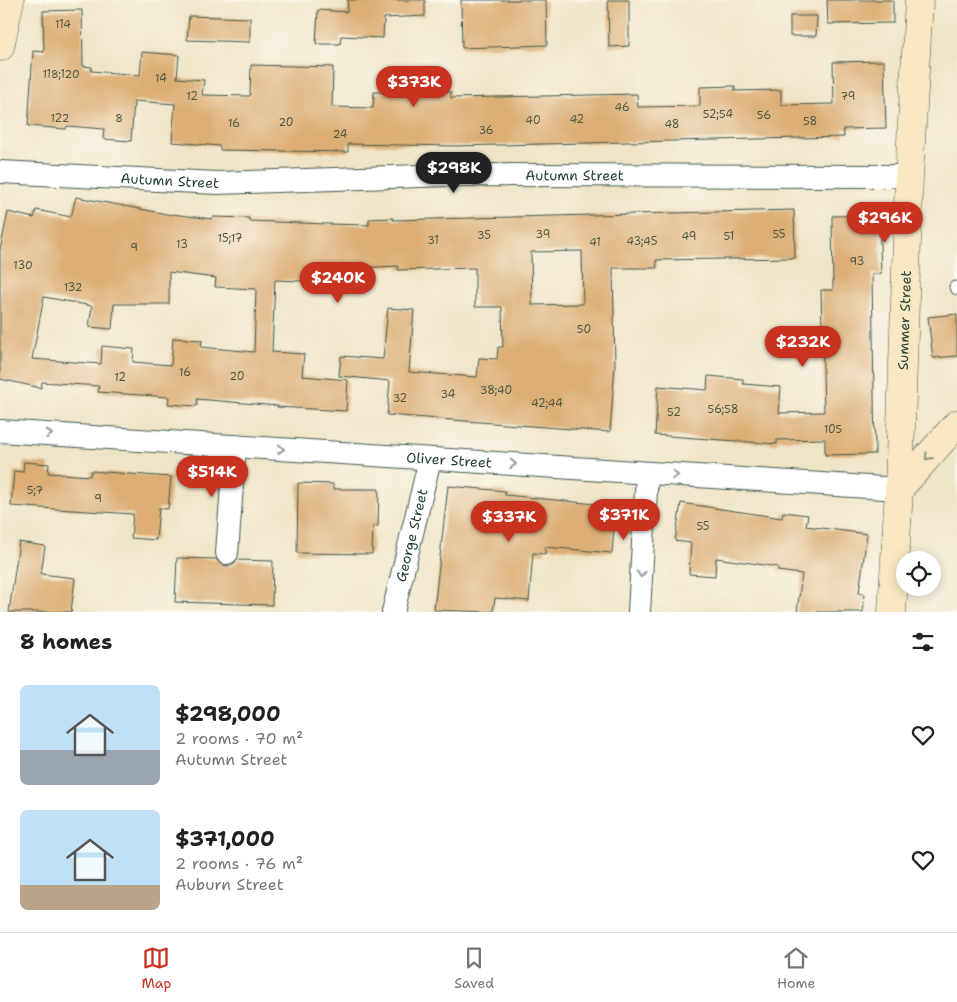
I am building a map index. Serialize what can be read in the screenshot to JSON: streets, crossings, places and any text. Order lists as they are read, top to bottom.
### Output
{
  "streets": {
    "street": [
      "Autumn Street",
      "Summer Street",
      "Oliver Street",
      "George Street"
    ]
  },
  "crossings": [
    ["Autumn Street", "Summer Street"],
    ["Summer Street", "Oliver Street"],
    ["Oliver Street", "George Street"]
  ],
  "one_way": ["Oliver Street"],
  "house_numbers": [
    "114",
    "118;120",
    "14",
    "12",
    "79",
    "46",
    "52;54",
    "56",
    "122",
    "8",
    "42",
    "40",
    "58",
    "20",
    "16",
    "48",
    "36",
    "24",
    "39",
    "55",
    "35",
    "49",
    "51",
    "15;17",
    "31",
    "43;45",
    "41",
    "13",
    "9",
    "93",
    "130",
    "132",
    "50",
    "16",
    "20",
    "12",
    "38;40",
    "34",
    "32",
    "42;44",
    "56;58",
    "52",
    "105",
    "5;7",
    "9",
    "55"
  ],
  "page": {
    "price": [
      "$373K",
      "$298K",
      "$296K",
      "$240K",
      "$232K",
      "$514K",
      "$371K",
      "$337K"
    ],
    "heading": "8 homes",
    "list": [
      {
        "name": "$298,000",
        "note": "2 rooms · 70 m² · Autumn Street"
      },
      {
        "name": "$371,000",
        "note": "2 rooms · 76 m² · Auburn Street"
      }
    ],
    "tabs": ["Map", "Saved", "Home"]
  }
}
